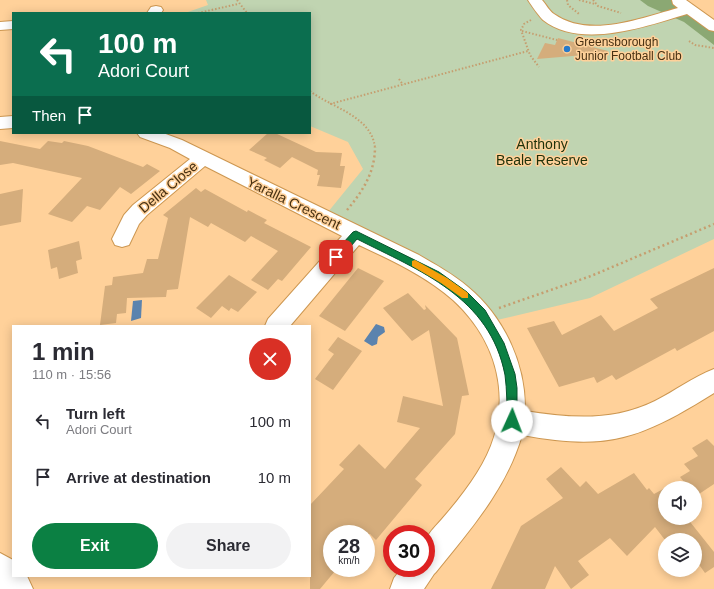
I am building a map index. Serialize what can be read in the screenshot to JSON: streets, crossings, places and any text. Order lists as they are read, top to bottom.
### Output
{
  "streets": {
    "street": ["Della Close", "Yaralla Crescent"]
  },
  "crossings": [
    ["Della Close", "Yaralla Crescent"]
  ],
  "parks": ["Anthony Beale Reserve"],
  "places": ["Greensborough Junior Football Club"],
  "page": {
    "turn": ["100 m", "Adori Court"],
    "then": "Then",
    "heading": ["1 min", "110 m · 15:56"],
    "list": [
      {
        "name": "Turn left",
        "note": "Adori Court",
        "value": "100 m"
      },
      {
        "name": "Arrive at destination",
        "value": "10 m"
      }
    ],
    "buttons": ["Exit", "Share"],
    "speed": "28 km/h",
    "limit": "30"
  }
}
